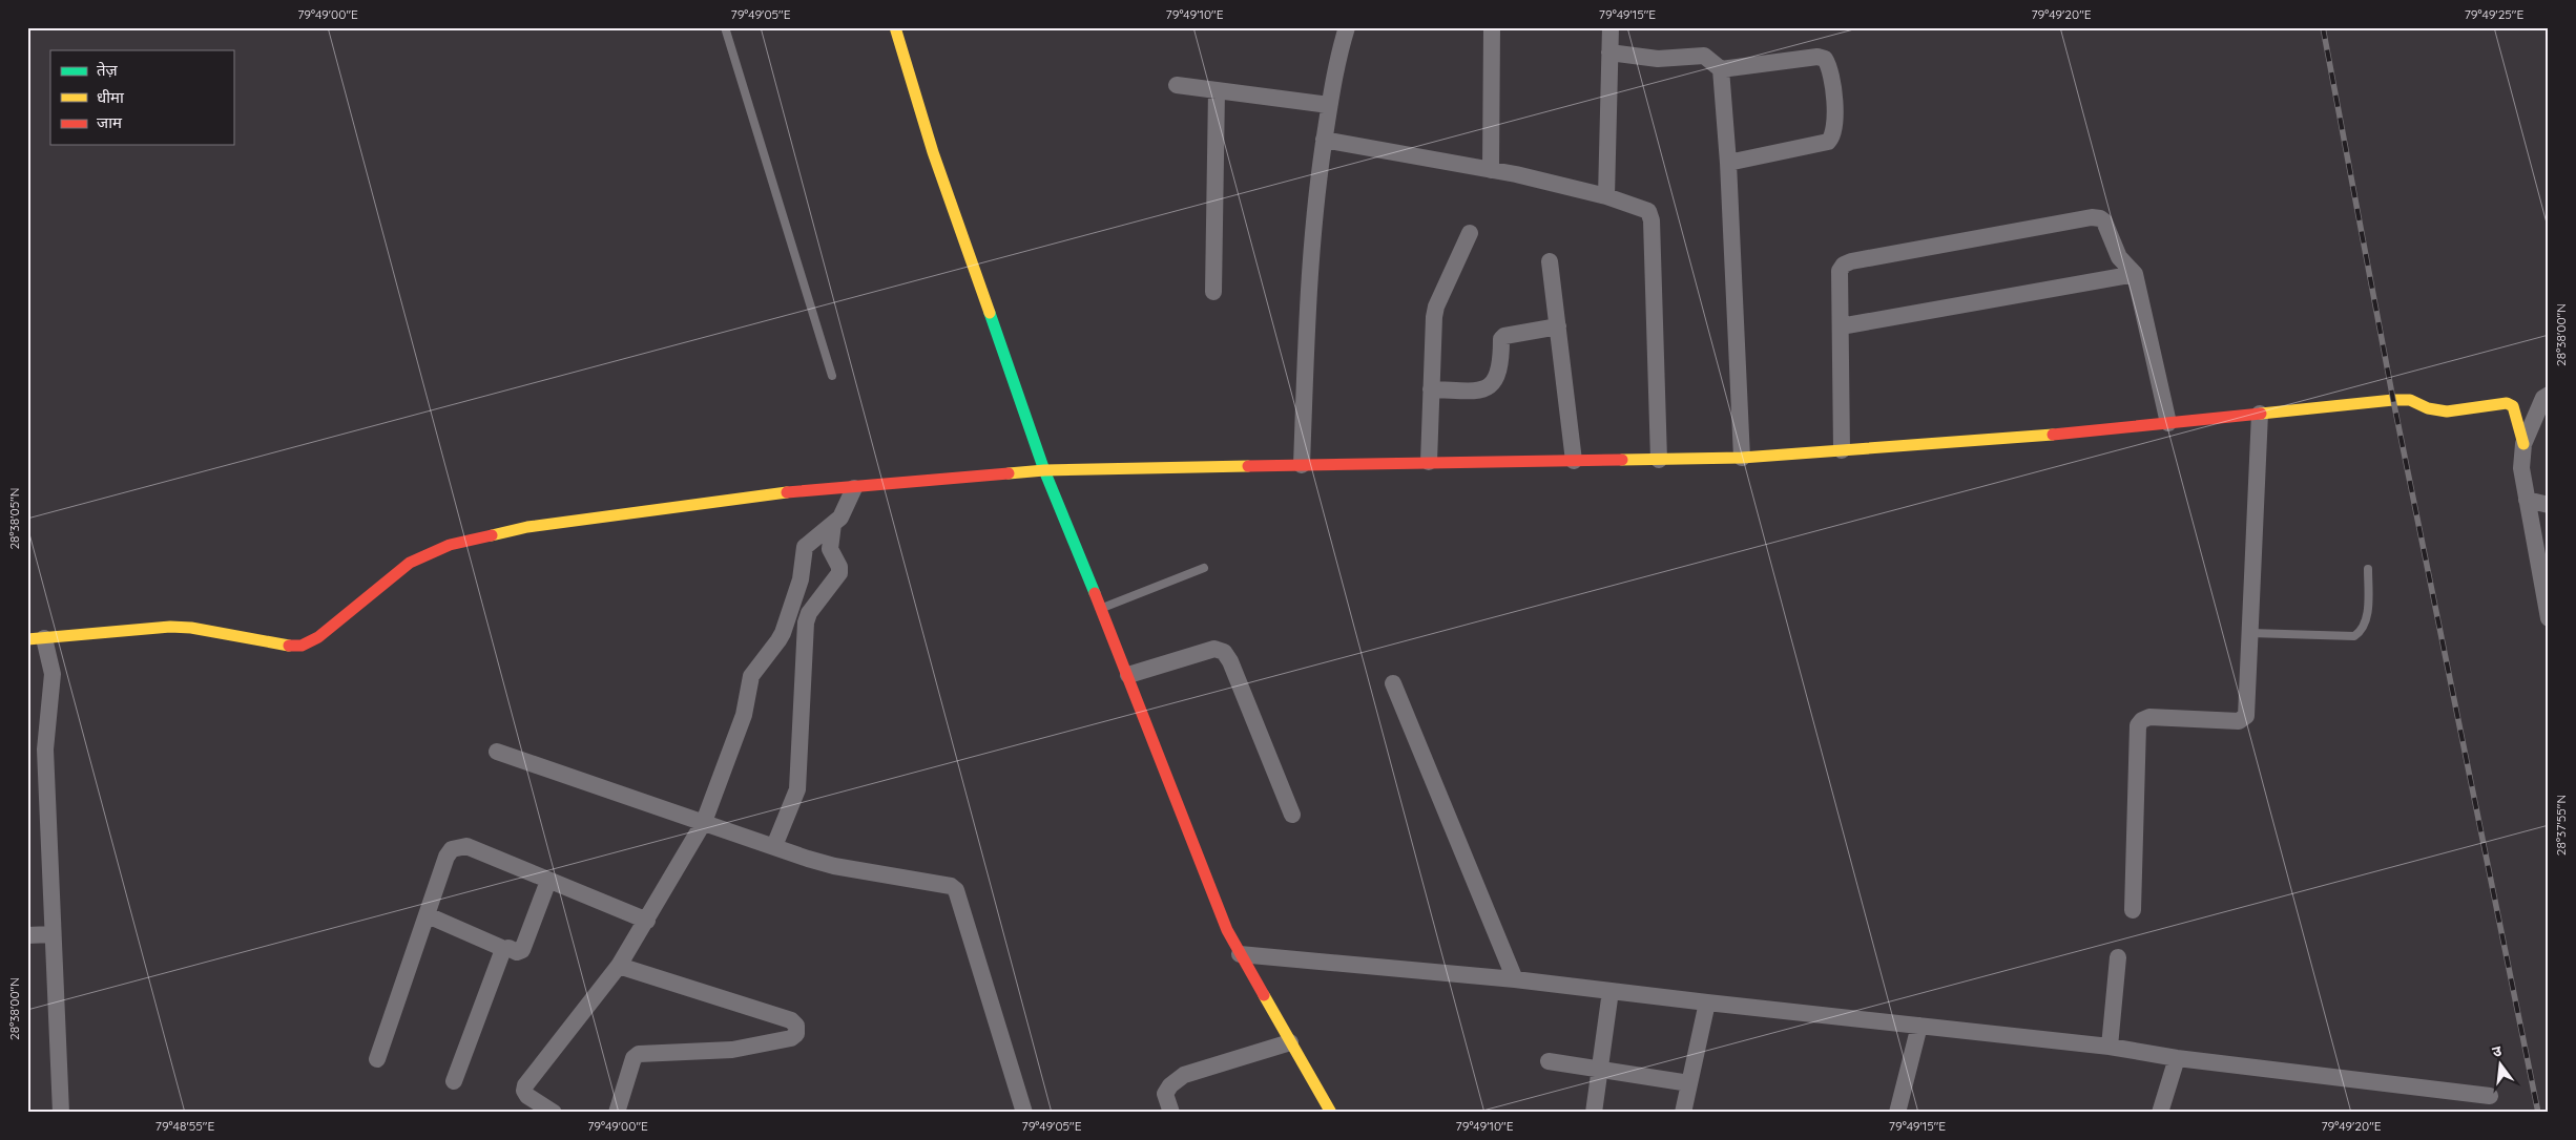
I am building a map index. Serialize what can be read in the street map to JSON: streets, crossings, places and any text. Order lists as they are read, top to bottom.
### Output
{
  "legend": ["तेज़", "धीमा", "जाम"],
  "north": "top",
  "coordinates": [
    "79°49'00\"E",
    "79°49'05\"E",
    "79°49'10\"E",
    "79°49'15\"E",
    "79°49'20\"E",
    "79°49'25\"E",
    "28°38'00\"N",
    "28°38'05\"N",
    "28°37'55\"N",
    "79°48'55\"E"
  ]
}
